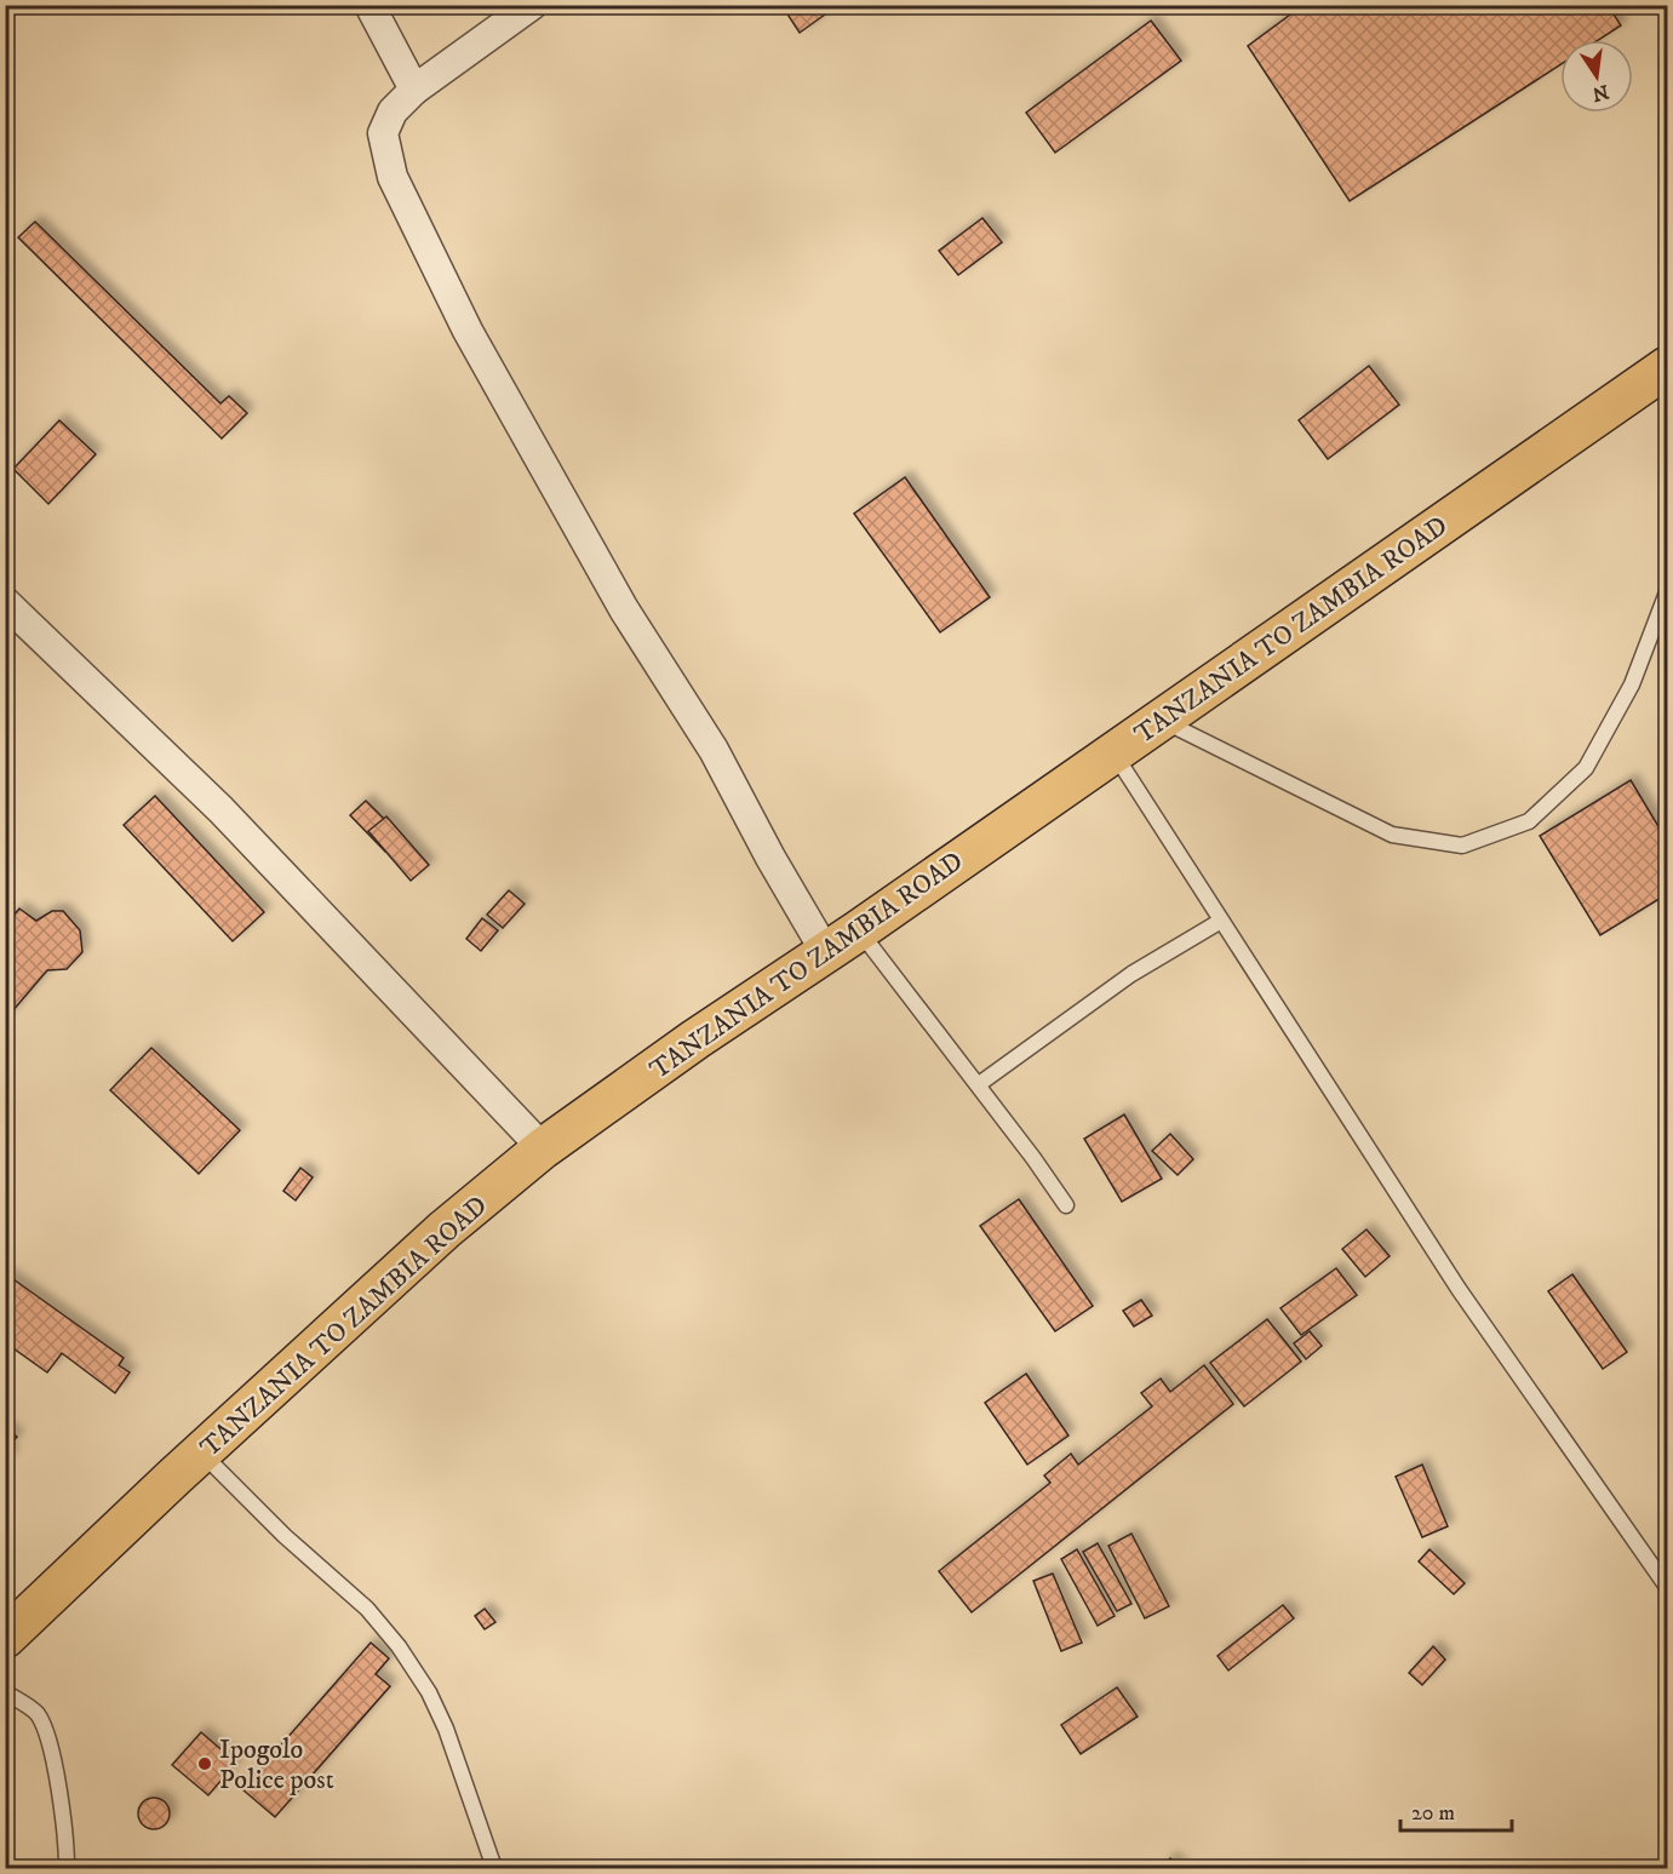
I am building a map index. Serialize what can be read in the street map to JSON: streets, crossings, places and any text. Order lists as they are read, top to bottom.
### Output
{
  "streets": {
    "highway": ["TANZANIA TO ZAMBIA ROAD"]
  },
  "places": ["Ipogolo Police post"],
  "scale_bar": "20 m",
  "north": "bottom"
}
